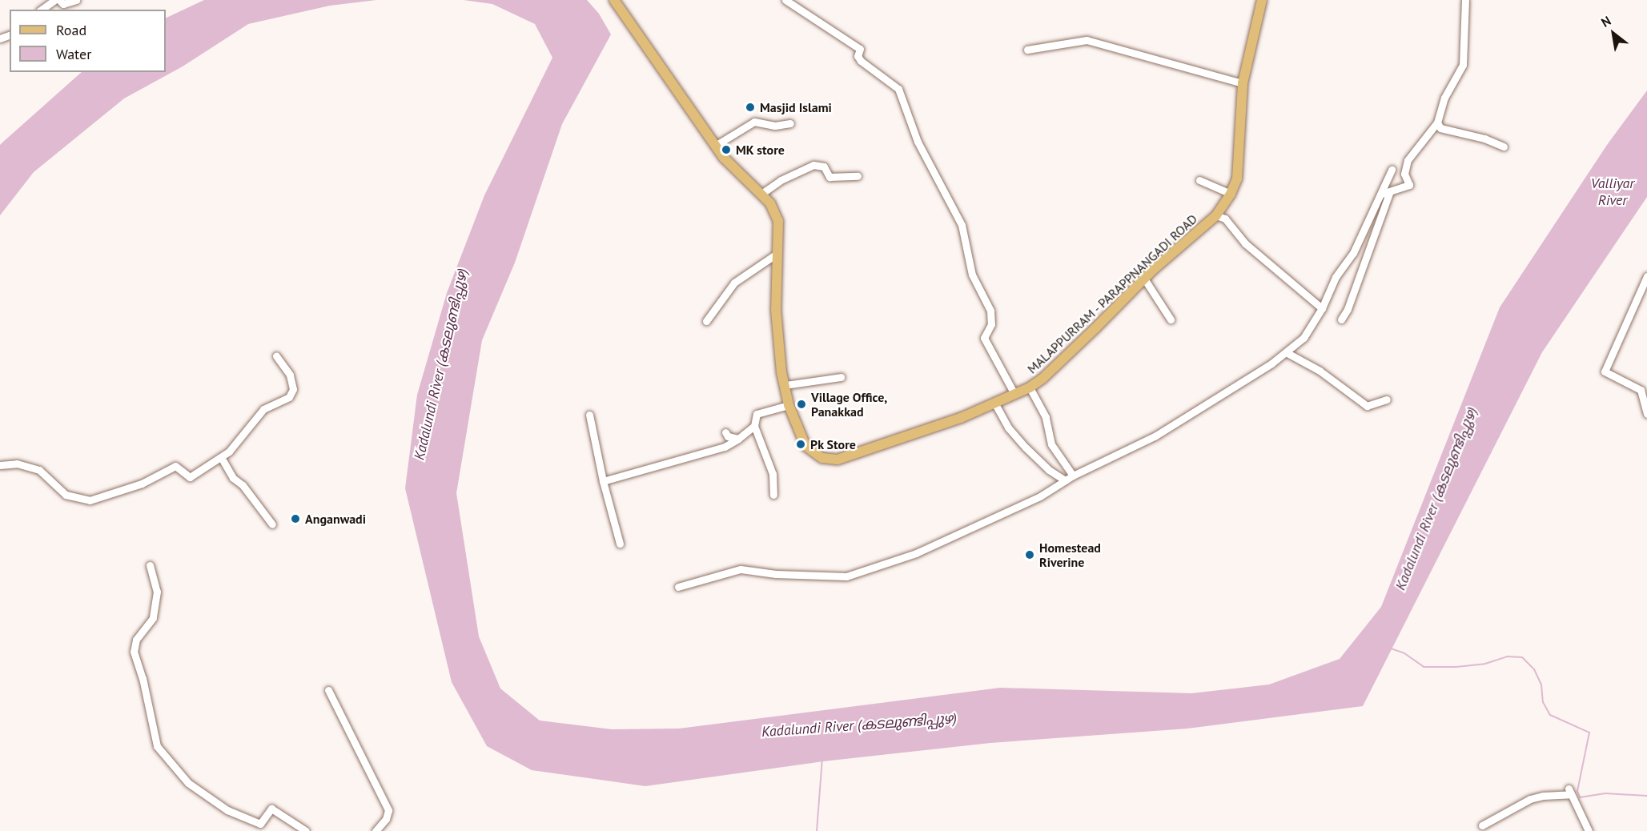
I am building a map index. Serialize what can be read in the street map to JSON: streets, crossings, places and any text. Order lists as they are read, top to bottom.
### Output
{
  "streets": {
    "main road": ["MALAPPURRAM - PARAPPNANGADI ROAD"]
  },
  "water": ["Valliyar River", "Kadalundi River (കടലുണ്ടിപ്പുഴ)"],
  "places": [
    "Masjid Islami",
    "MK store",
    "Village Office, Panakkad",
    "Pk Store",
    "Anganwadi",
    "Homestead Riverine"
  ],
  "legend": ["Road", "Water"],
  "north": "top left"
}
